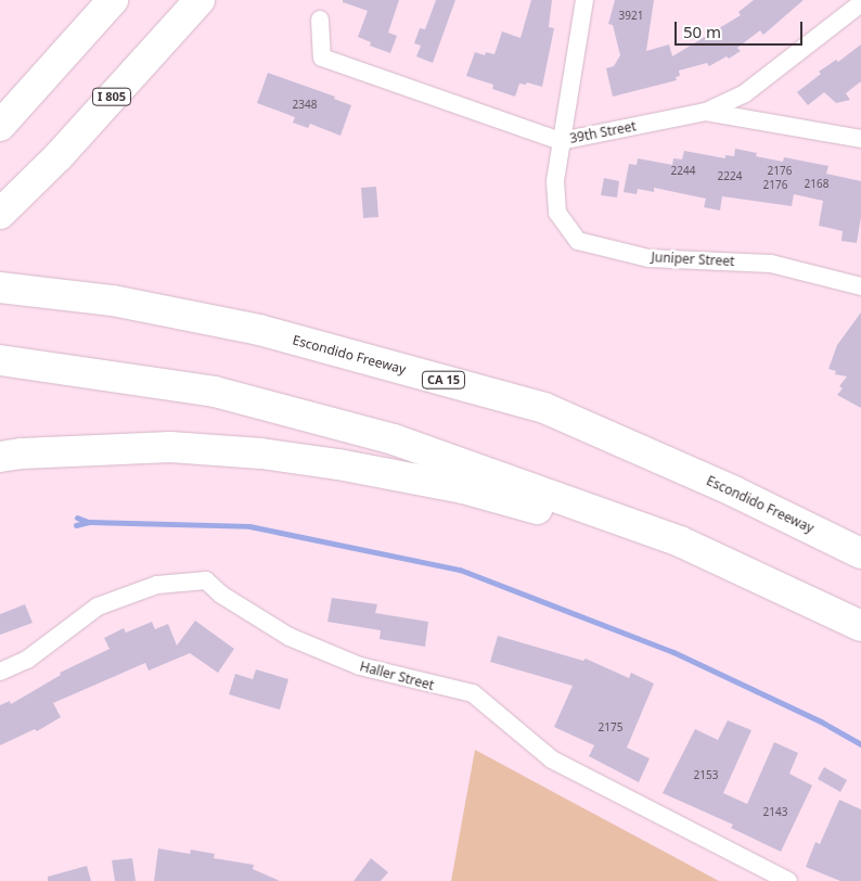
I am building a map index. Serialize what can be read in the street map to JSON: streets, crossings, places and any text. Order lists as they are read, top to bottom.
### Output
{
  "streets": {
    "highway": ["I 805", "Escondido Freeway", "CA 15"],
    "street": ["39th Street", "Juniper Street", "Haller Street"]
  },
  "crossings": [
    ["39th Street", "Juniper Street"]
  ],
  "house_numbers": [
    "3921",
    "2348",
    "2244",
    "2176",
    "2224",
    "2168",
    "2176",
    "2175",
    "2153",
    "2143"
  ],
  "scale_bar": "50 m"
}
